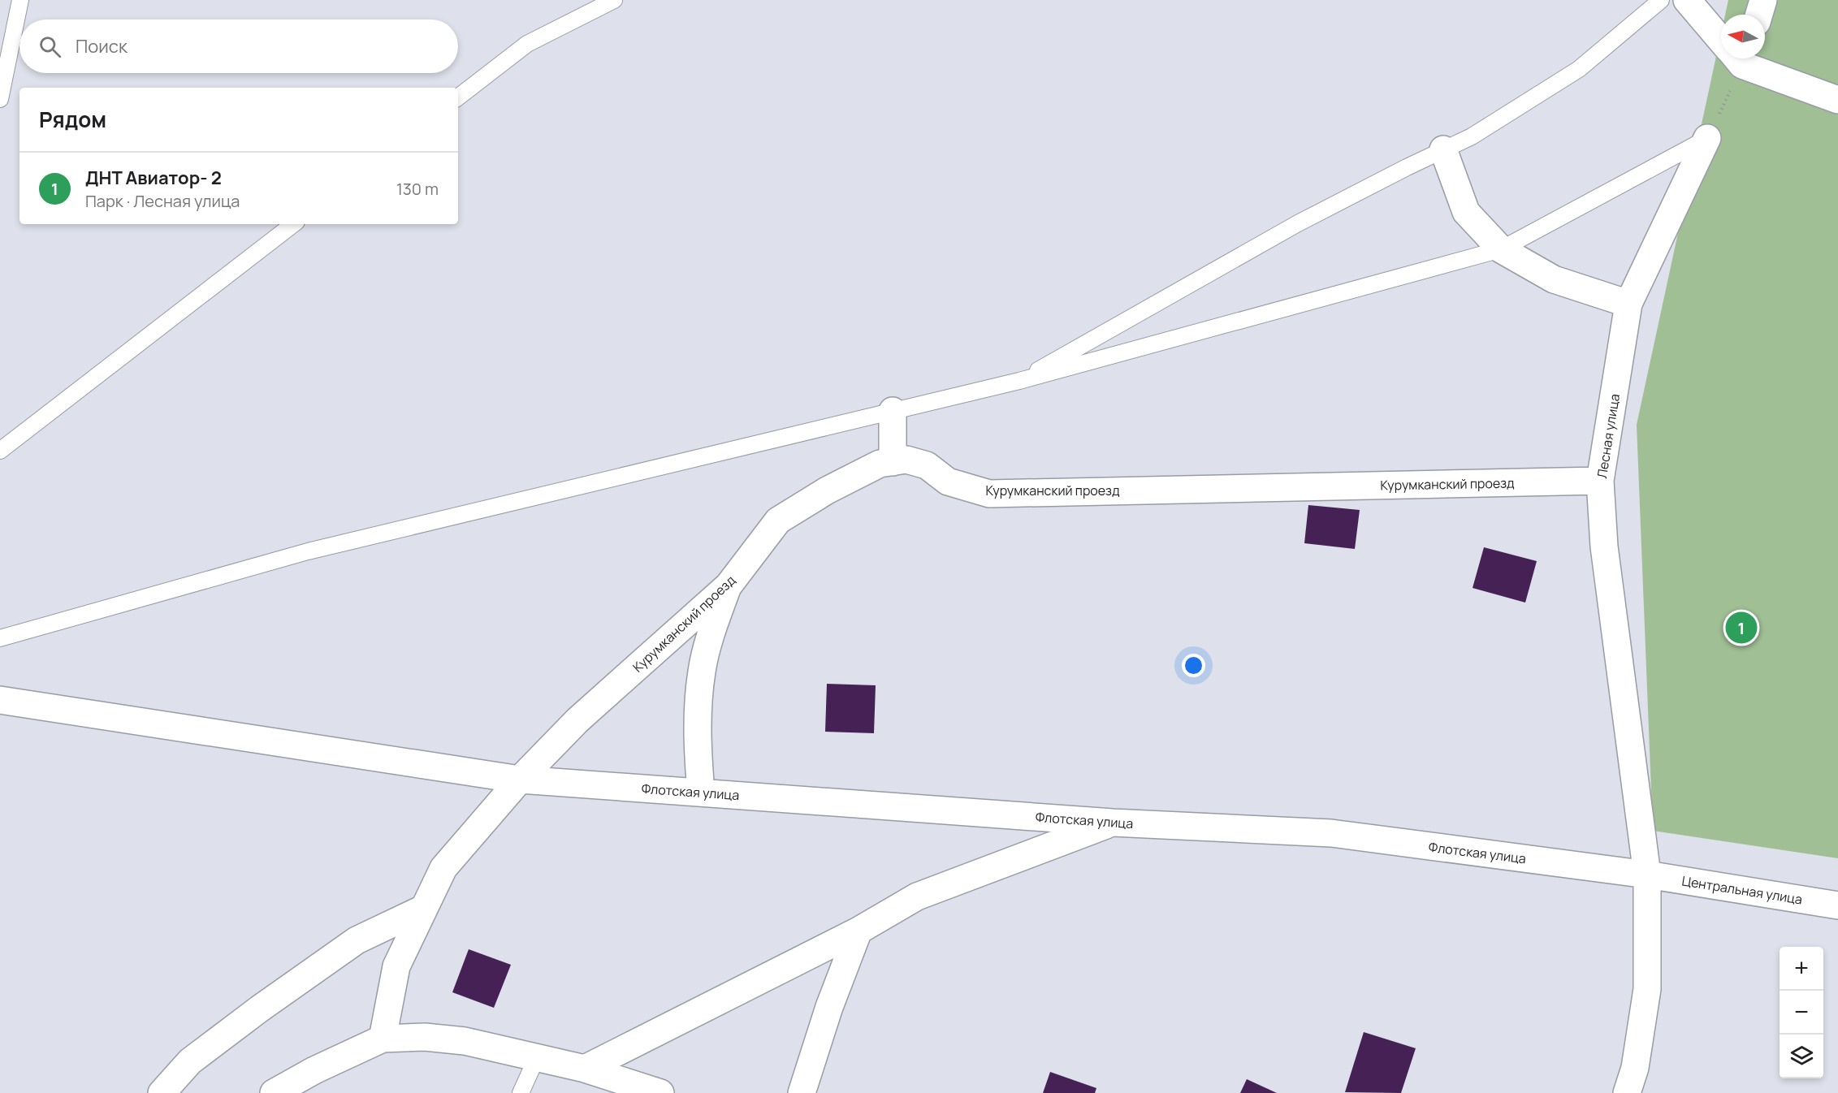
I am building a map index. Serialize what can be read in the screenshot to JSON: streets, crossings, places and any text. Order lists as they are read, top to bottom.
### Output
{
  "streets": {
    "street": [
      "Лесная улица",
      "Курумканский проезд",
      "Флотская улица",
      "Центральная улица"
    ]
  },
  "crossings": [
    ["Лесная улица", "Курумканский проезд"],
    ["Лесная улица", "Флотская улица"],
    ["Лесная улица", "Центральная улица"],
    ["Курумканский проезд", "Флотская улица"],
    ["Флотская улица", "Центральная улица"]
  ],
  "north": "left",
  "page": {
    "search": "Поиск",
    "heading": "Рядом",
    "list": [
      {
        "mark": "1",
        "name": "ДНТ Авиатор- 2",
        "note": "Парк · Лесная улица",
        "value": "130 m"
      }
    ],
    "pins": "1",
    "map_buttons": ["+", "−"]
  }
}
